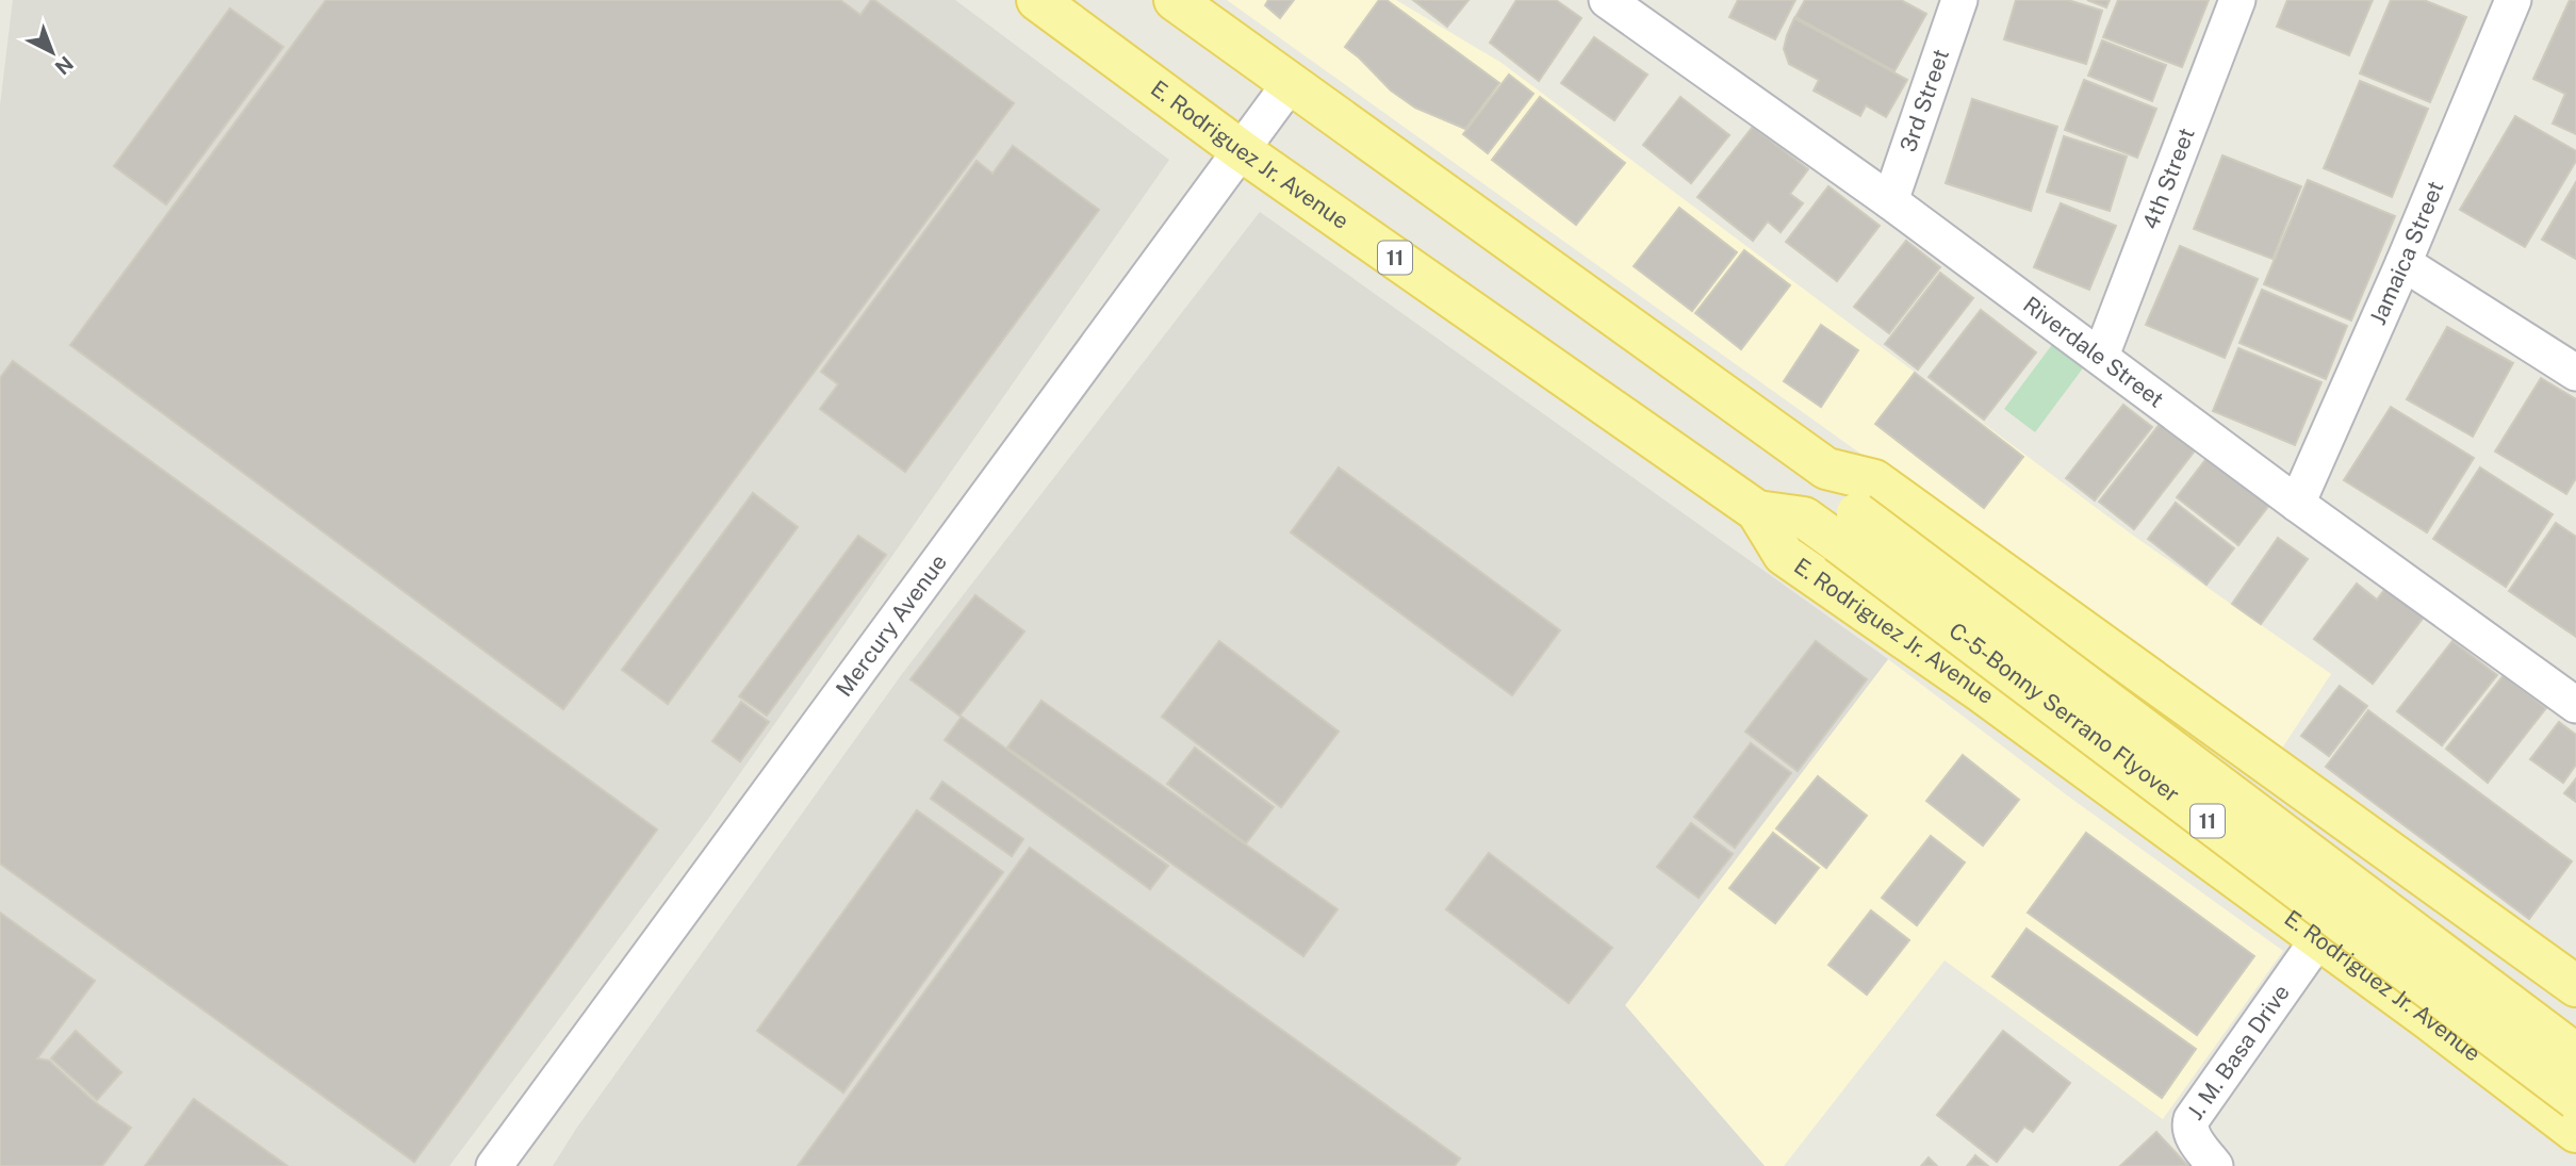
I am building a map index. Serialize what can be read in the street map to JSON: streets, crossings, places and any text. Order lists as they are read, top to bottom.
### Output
{
  "streets": {
    "main road": ["E. Rodriguez Jr. Avenue", "11", "C-5-Bonny Serrano Flyover"],
    "street": [
      "3rd Street",
      "4th Street",
      "Jamaica Street",
      "Riverdale Street",
      "Mercury Avenue",
      "J. M. Basa Drive"
    ]
  },
  "crossings": [
    ["3rd Street", "Riverdale Street"],
    ["E. Rodriguez Jr. Avenue", "Mercury Avenue"],
    ["E. Rodriguez Jr. Avenue", "C-5-Bonny Serrano Flyover"],
    ["E. Rodriguez Jr. Avenue", "J. M. Basa Drive"],
    ["4th Street", "Riverdale Street"],
    ["Jamaica Street", "Riverdale Street"],
    ["11", "Mercury Avenue"],
    ["11", "C-5-Bonny Serrano Flyover"]
  ],
  "north": "bottom right"
}
